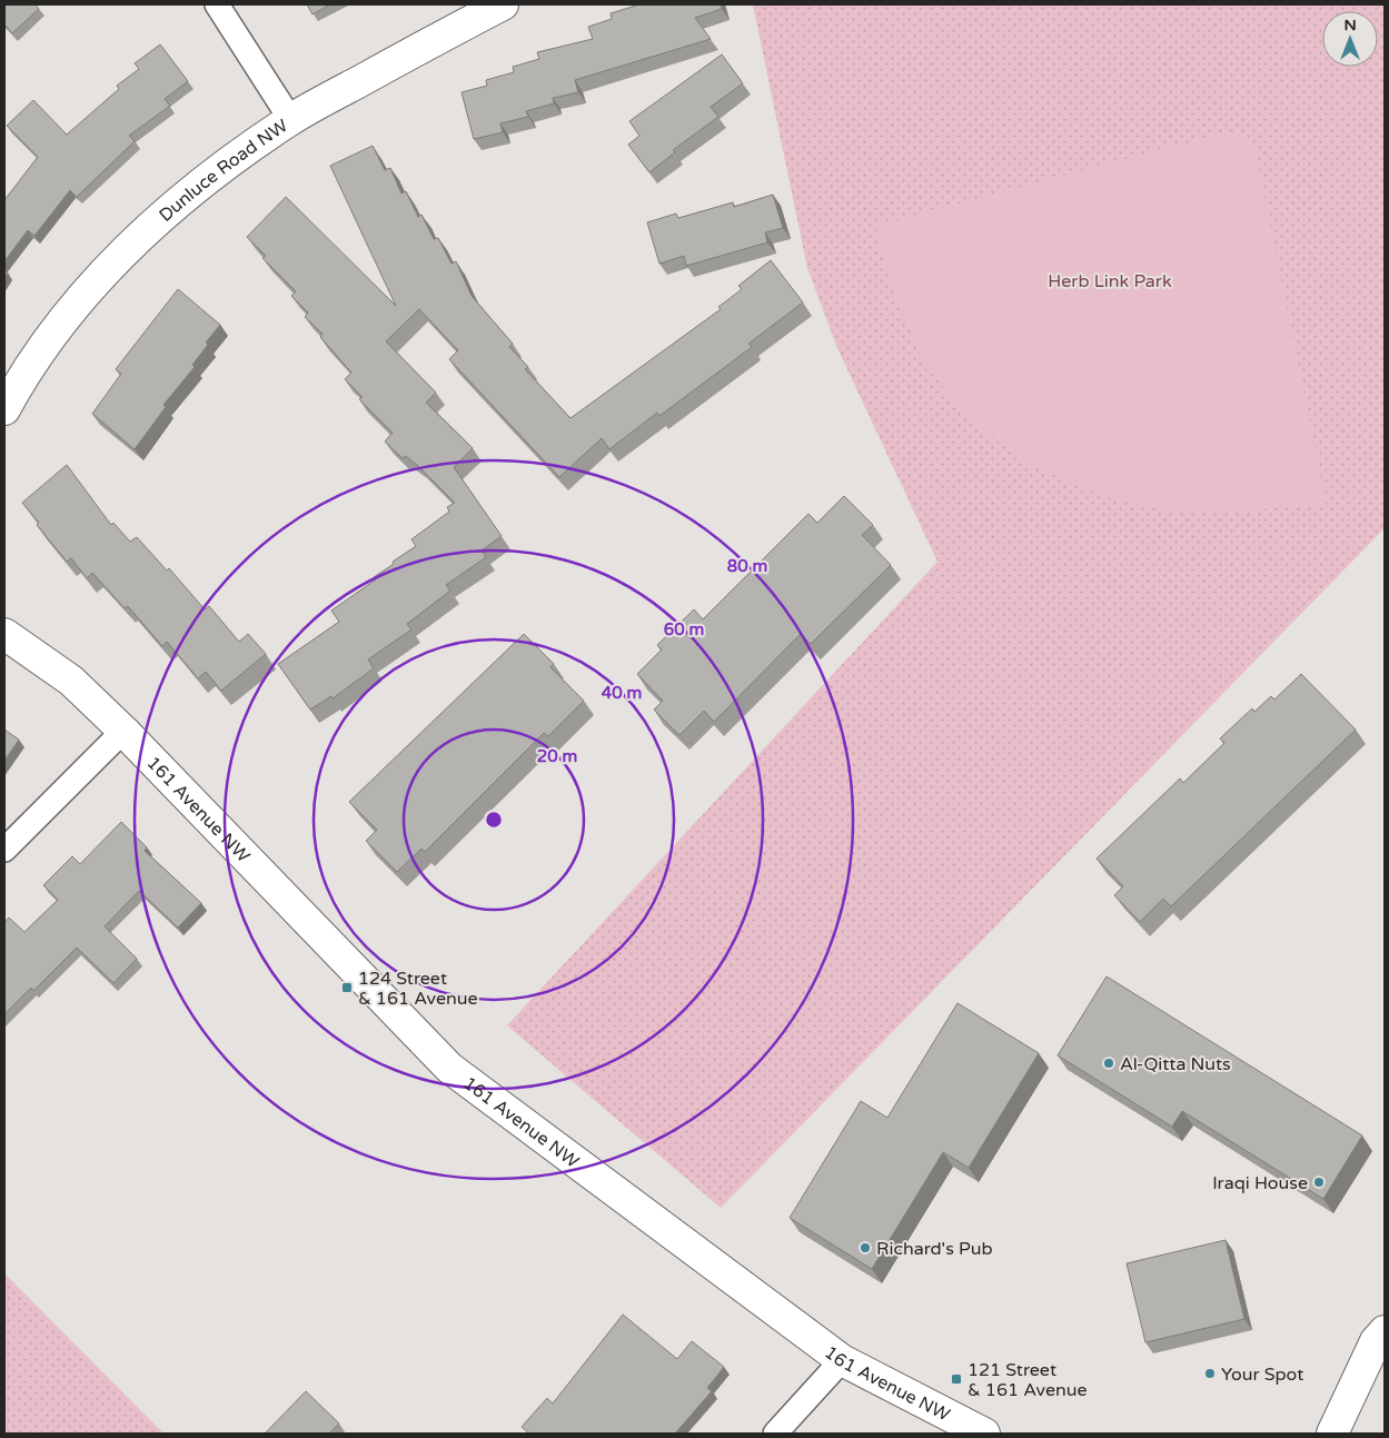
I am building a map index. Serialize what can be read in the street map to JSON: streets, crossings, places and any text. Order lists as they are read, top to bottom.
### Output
{
  "streets": {
    "street": ["Dunluce Road NW", "161 Avenue NW"]
  },
  "parks": ["Herb Link Park"],
  "places": {
    "transit": ["124 Street & 161 Avenue", "121 Street & 161 Avenue"],
    "other": [
      "Al-Qitta Nuts",
      "Iraqi House",
      "Richard's Pub",
      "Your Spot"
    ]
  },
  "north": "top",
  "rings": [
    "80 m",
    "60 m",
    "40 m",
    "20 m"
  ]
}
